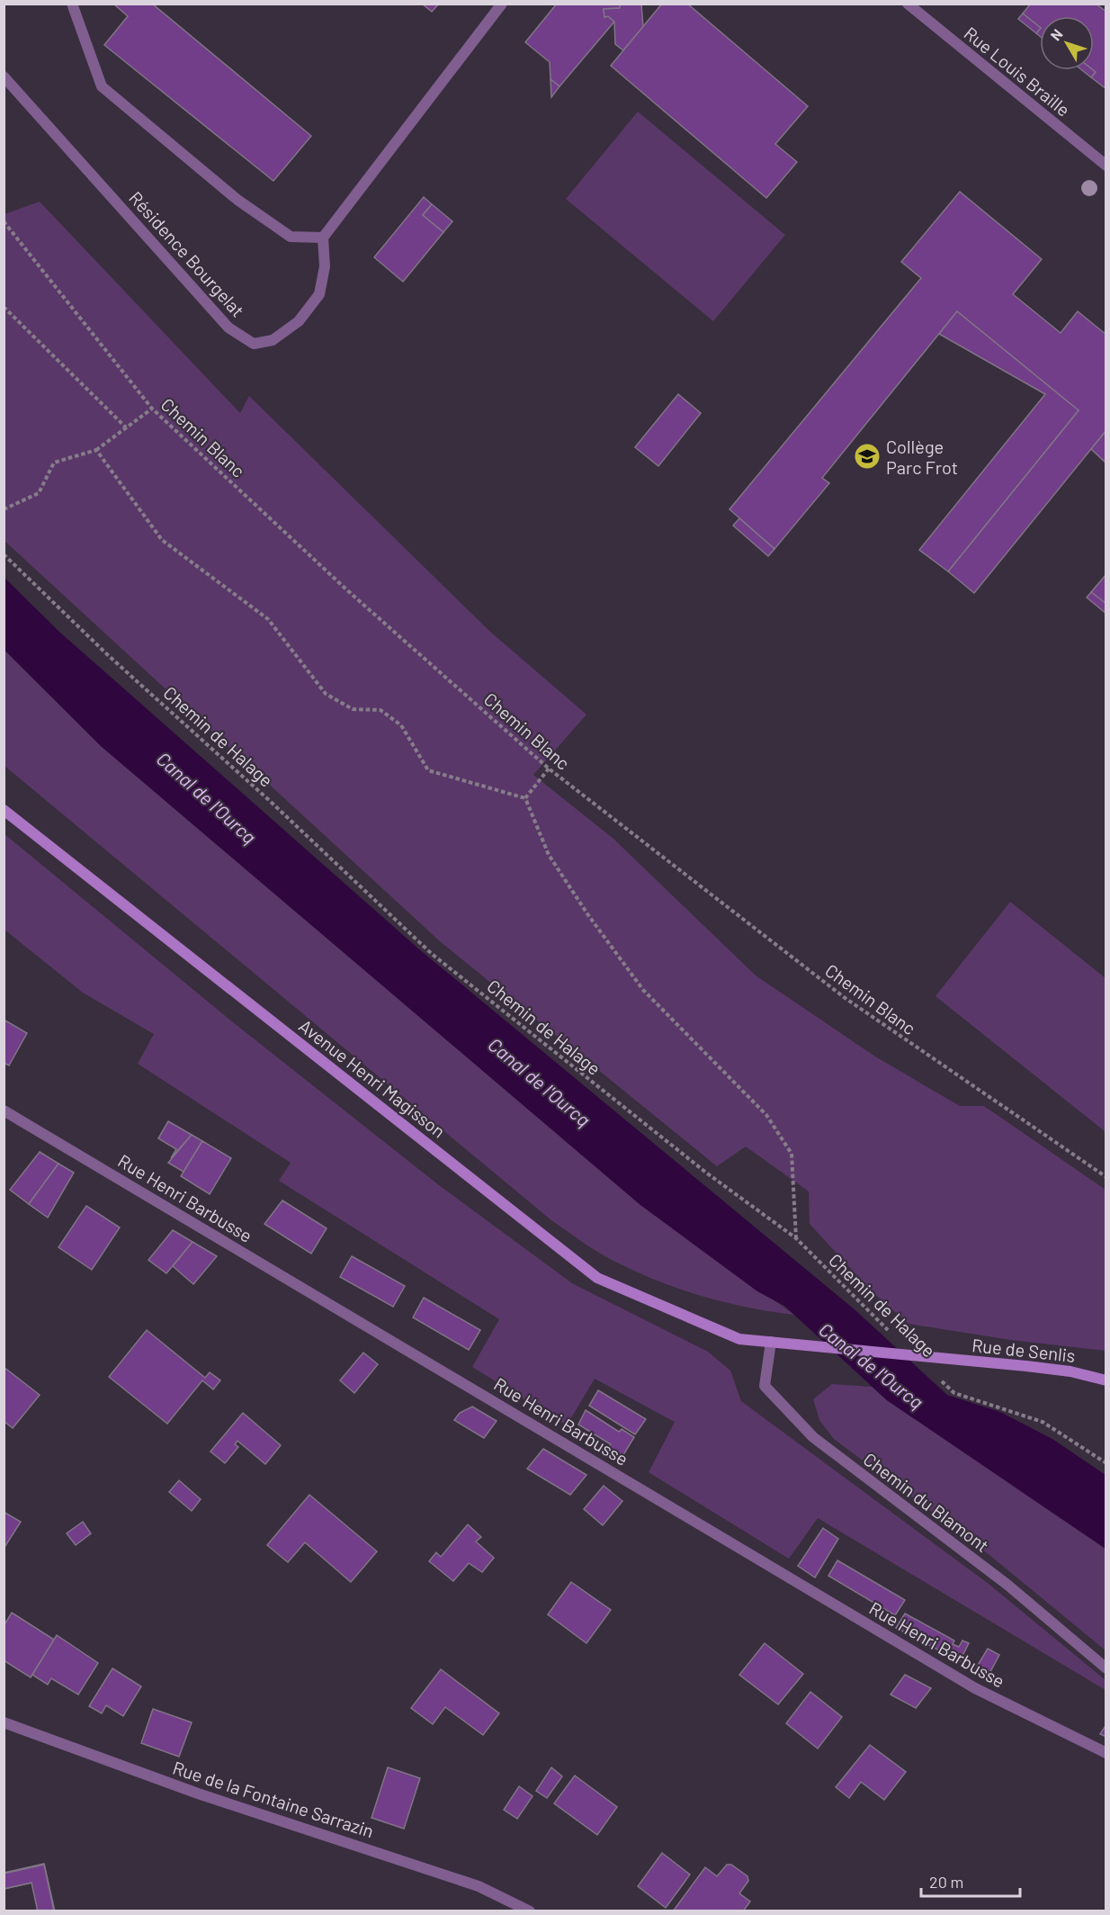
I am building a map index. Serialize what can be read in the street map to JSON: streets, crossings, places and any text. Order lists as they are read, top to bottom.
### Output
{
  "streets": {
    "main road": ["Avenue Henri Magisson", "Rue de Senlis"],
    "street": [
      "Rue Louis Braille",
      "Résidence Bourgelat",
      "Rue Henri Barbusse",
      "Chemin du Blamont",
      "Rue de la Fontaine Sarrazin"
    ],
    "path": ["Chemin Blanc", "Chemin de Halage"]
  },
  "crossings": [
    ["Avenue Henri Magisson", "Rue de Senlis"],
    ["Avenue Henri Magisson", "Chemin du Blamont"],
    ["Rue de Senlis", "Chemin du Blamont"]
  ],
  "water": ["Canal de l'Ourcq"],
  "places": {
    "school or university": ["Collège Parc Frot"]
  },
  "scale_bar": "20 m",
  "north": "top left"
}
